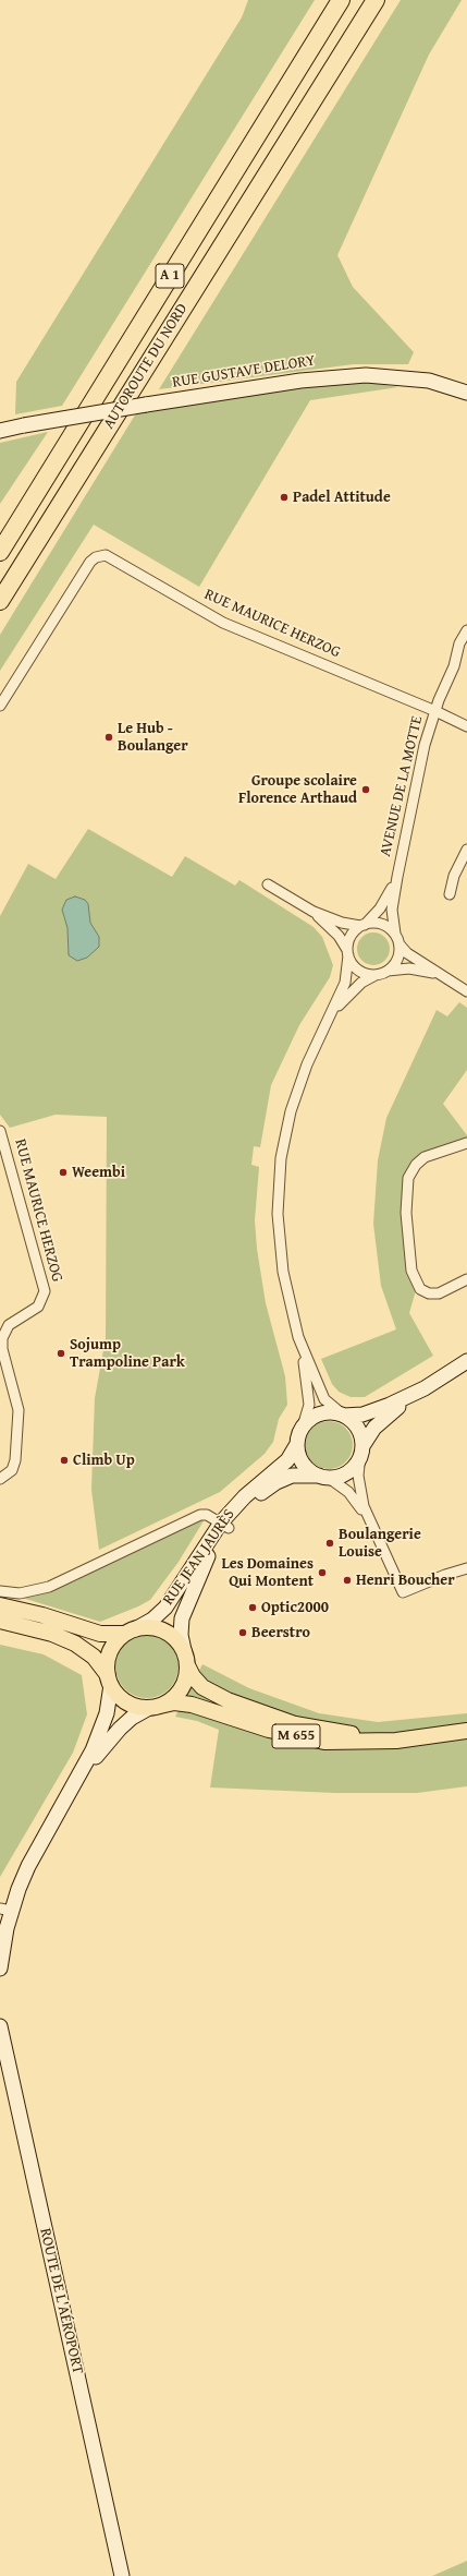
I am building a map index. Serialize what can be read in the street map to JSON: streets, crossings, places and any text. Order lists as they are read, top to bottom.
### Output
{
  "streets": {
    "highway": ["A 1", "AUTOROUTE DU NORD"],
    "main road": ["M 655"],
    "street": [
      "RUE GUSTAVE DELORY",
      "RUE MAURICE HERZOG",
      "AVENUE DE LA MOTTE",
      "RUE JEAN JAURÈS",
      "ROUTE DE L'AÉROPORT"
    ]
  },
  "crossings": [
    ["RUE MAURICE HERZOG", "AVENUE DE LA MOTTE"],
    ["RUE JEAN JAURÈS", "M 655"]
  ],
  "places": [
    "Padel Attitude",
    "Le Hub - Boulanger",
    "Groupe scolaire Florence Arthaud",
    "Weembi",
    "Sojump Trampoline Park",
    "Climb Up",
    "Boulangerie Louise",
    "Les Domaines Qui Montent",
    "Henri Boucher",
    "Optic2000",
    "Beerstro"
  ]
}
